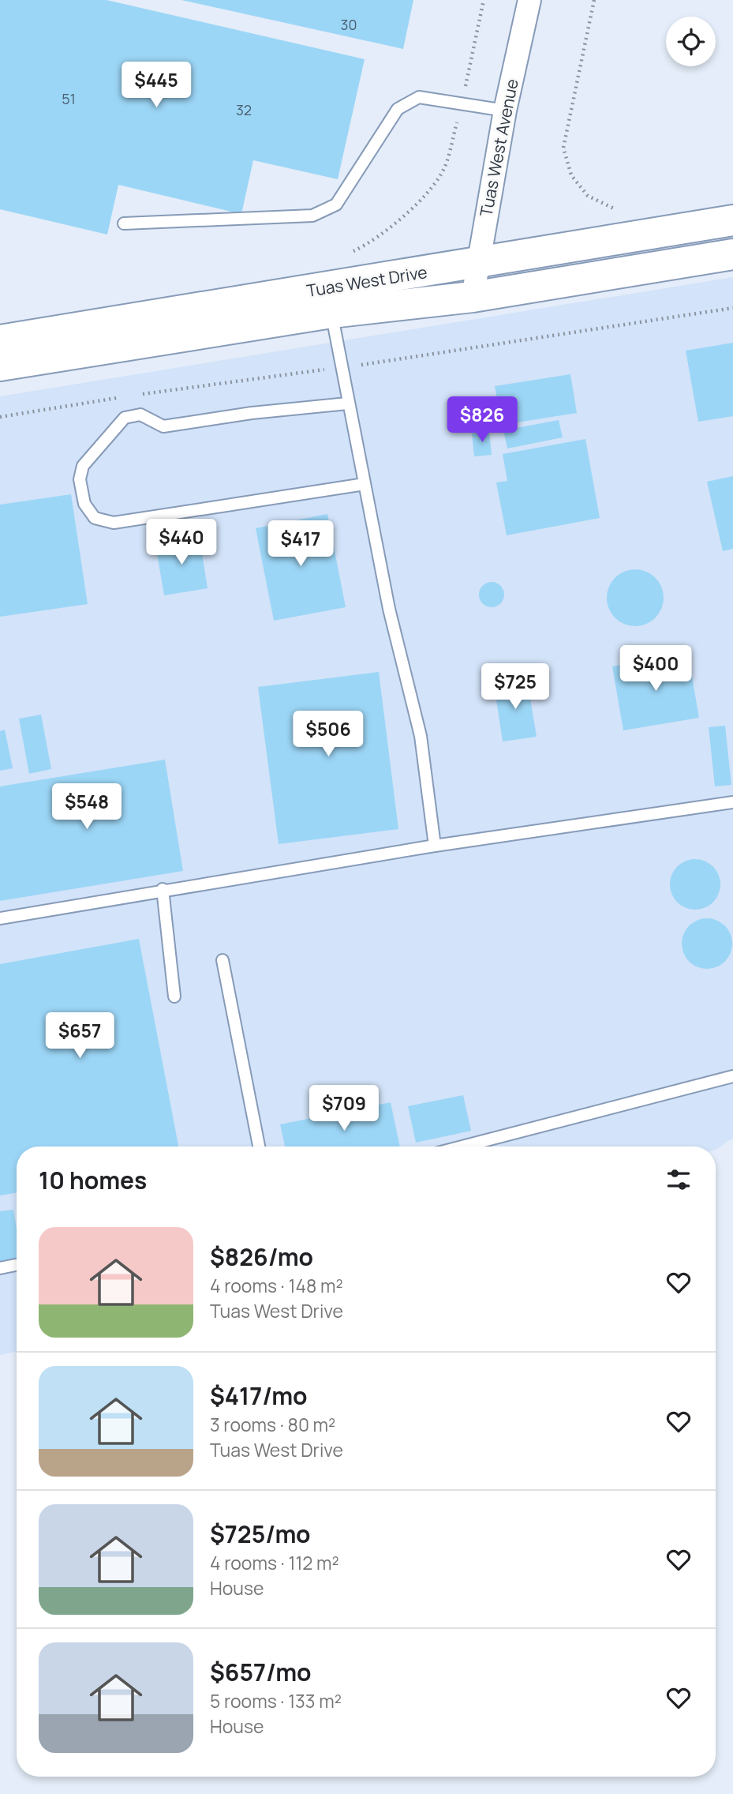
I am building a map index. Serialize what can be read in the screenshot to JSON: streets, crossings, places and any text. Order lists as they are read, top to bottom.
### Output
{
  "streets": {
    "main road": ["Tuas West Drive"],
    "street": ["Tuas West Avenue"]
  },
  "crossings": [
    ["Tuas West Avenue", "Tuas West Drive"]
  ],
  "house_numbers": ["30", "51", "32"],
  "page": {
    "price": [
      "$445",
      "$826",
      "$440",
      "$417",
      "$400",
      "$725",
      "$506",
      "$548",
      "$657",
      "$709"
    ],
    "heading": "10 homes",
    "list": [
      {
        "name": "$826/mo",
        "note": "4 rooms · 148 m² · Tuas West Drive"
      },
      {
        "name": "$417/mo",
        "note": "3 rooms · 80 m² · Tuas West Drive"
      },
      {
        "name": "$725/mo",
        "note": "4 rooms · 112 m² · House"
      },
      {
        "name": "$657/mo",
        "note": "5 rooms · 133 m² · House"
      }
    ]
  }
}
